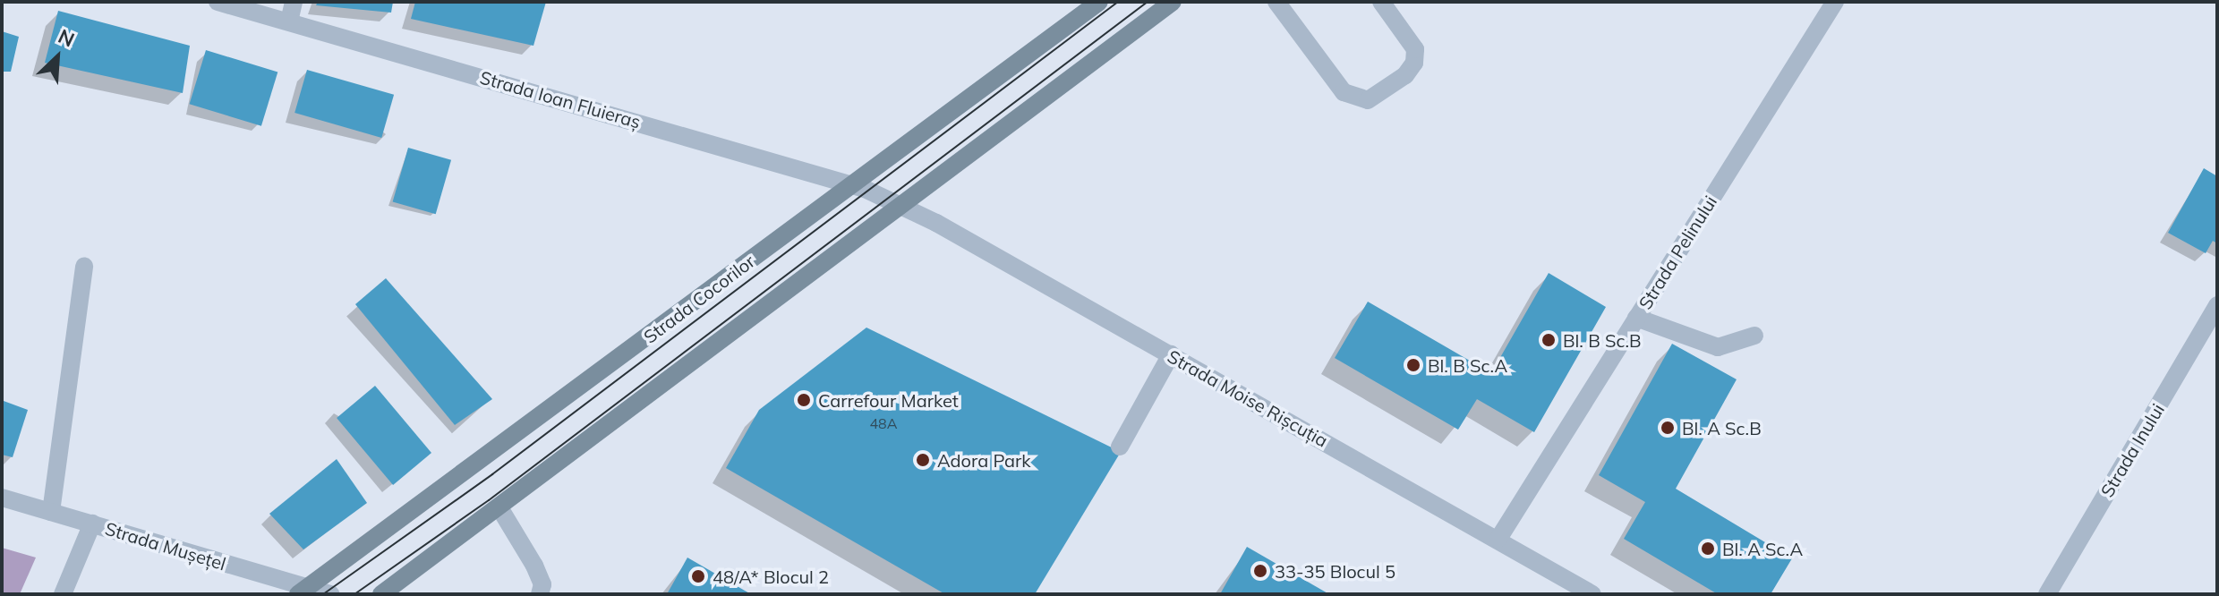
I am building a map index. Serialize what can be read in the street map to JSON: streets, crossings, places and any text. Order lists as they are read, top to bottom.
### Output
{
  "streets": {
    "main road": ["Strada Cocorilor"],
    "street": [
      "Strada Ioan Fluieraș",
      "Strada Pelinului",
      "Strada Moise Rișcuția",
      "Strada Inului",
      "Strada Mușețel"
    ]
  },
  "crossings": [
    ["Strada Ioan Fluieraș", "Strada Cocorilor"],
    ["Strada Ioan Fluieraș", "Strada Moise Rișcuția"],
    ["Strada Pelinului", "Strada Moise Rișcuția"],
    ["Strada Cocorilor", "Strada Mușețel"]
  ],
  "places": [
    "Bl. B Sc.B",
    "Bl. B Sc.A",
    "Carrefour Market",
    "Bl. A Sc.B",
    "Adora Park",
    "Bl. A Sc.A",
    "33-35 Blocul 5",
    "48/A* Blocul 2"
  ],
  "house_numbers": ["48A"],
  "north": "top right"
}
